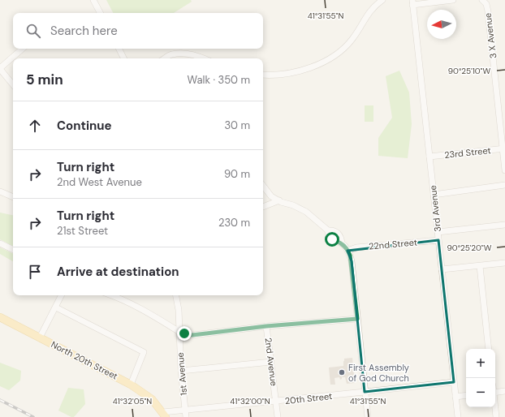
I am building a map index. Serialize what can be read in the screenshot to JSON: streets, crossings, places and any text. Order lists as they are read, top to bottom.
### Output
{
  "streets": {
    "main road": ["North 20th Street"],
    "street": [
      "3 X Avenue",
      "23rd Street",
      "3rd Avenue",
      "22nd Street",
      "2nd Avenue",
      "1st Avenue",
      "20th Street"
    ]
  },
  "crossings": [
    ["3 X Avenue", "23rd Street"],
    ["23rd Street", "3rd Avenue"],
    ["3rd Avenue", "22nd Street"],
    ["3rd Avenue", "20th Street"],
    ["North 20th Street", "20th Street"],
    ["2nd Avenue", "20th Street"],
    ["1st Avenue", "20th Street"]
  ],
  "places": ["First Assembly of God Church"],
  "north": "left",
  "page": {
    "search": "Search here",
    "heading": ["5 min", "Walk · 350 m"],
    "list": [
      ["Continue", "30 m"],
      ["Turn right", "2nd West Avenue", "90 m"],
      ["Turn right", "21st Street", "230 m"],
      "Arrive at destination"
    ],
    "map_buttons": ["+", "−"]
  },
  "coordinates": [
    "41°31'55\"N",
    "90°25'10\"W",
    "90°25'20\"W",
    "41°32'05\"N",
    "41°32'00\"N"
  ]
}
